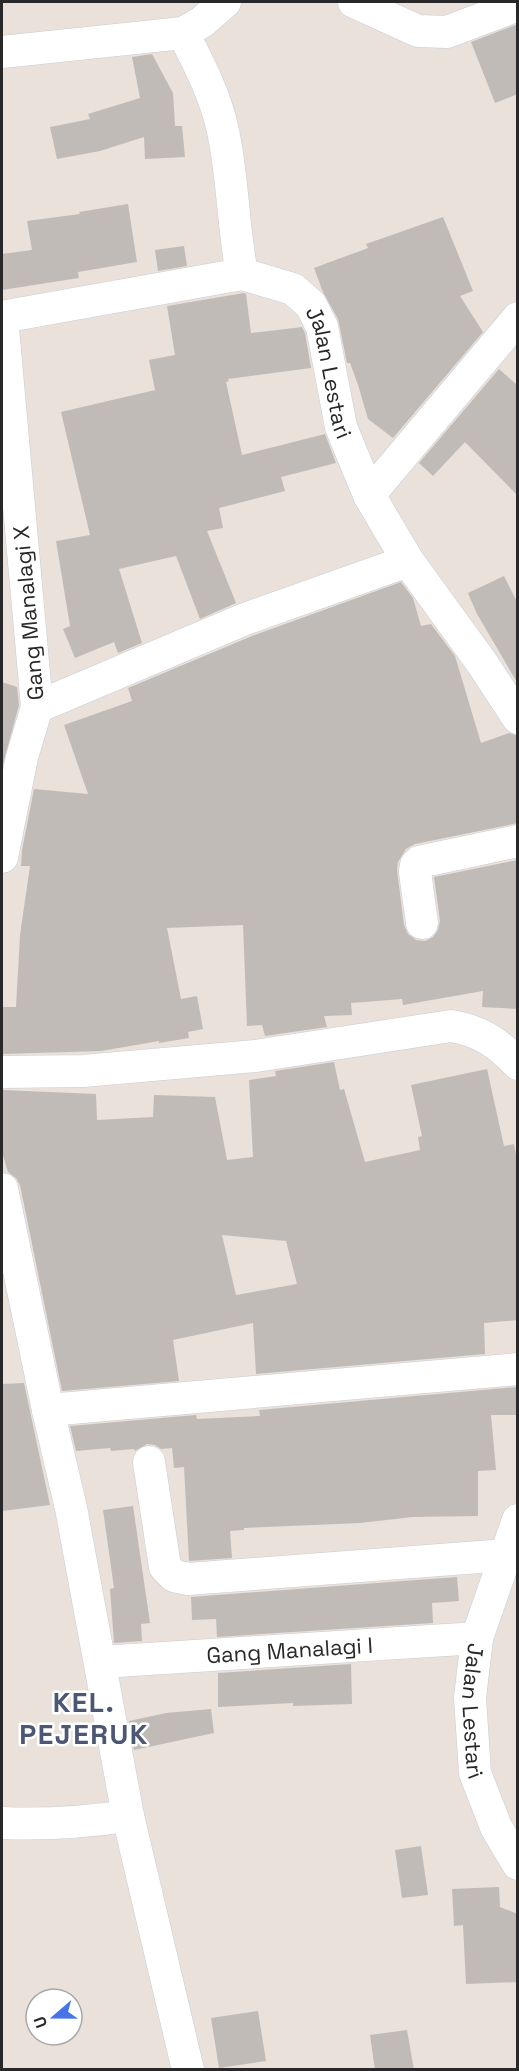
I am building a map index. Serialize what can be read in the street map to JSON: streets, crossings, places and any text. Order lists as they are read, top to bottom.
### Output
{
  "streets": {
    "street": ["Jalan Lestari", "Gang Manalagi X", "Gang Manalagi I"]
  },
  "crossings": [
    ["Jalan Lestari", "Gang Manalagi X"],
    ["Jalan Lestari", "Gang Manalagi I"]
  ],
  "districts": ["KEL. PEJERUK"],
  "north": "left"
}
